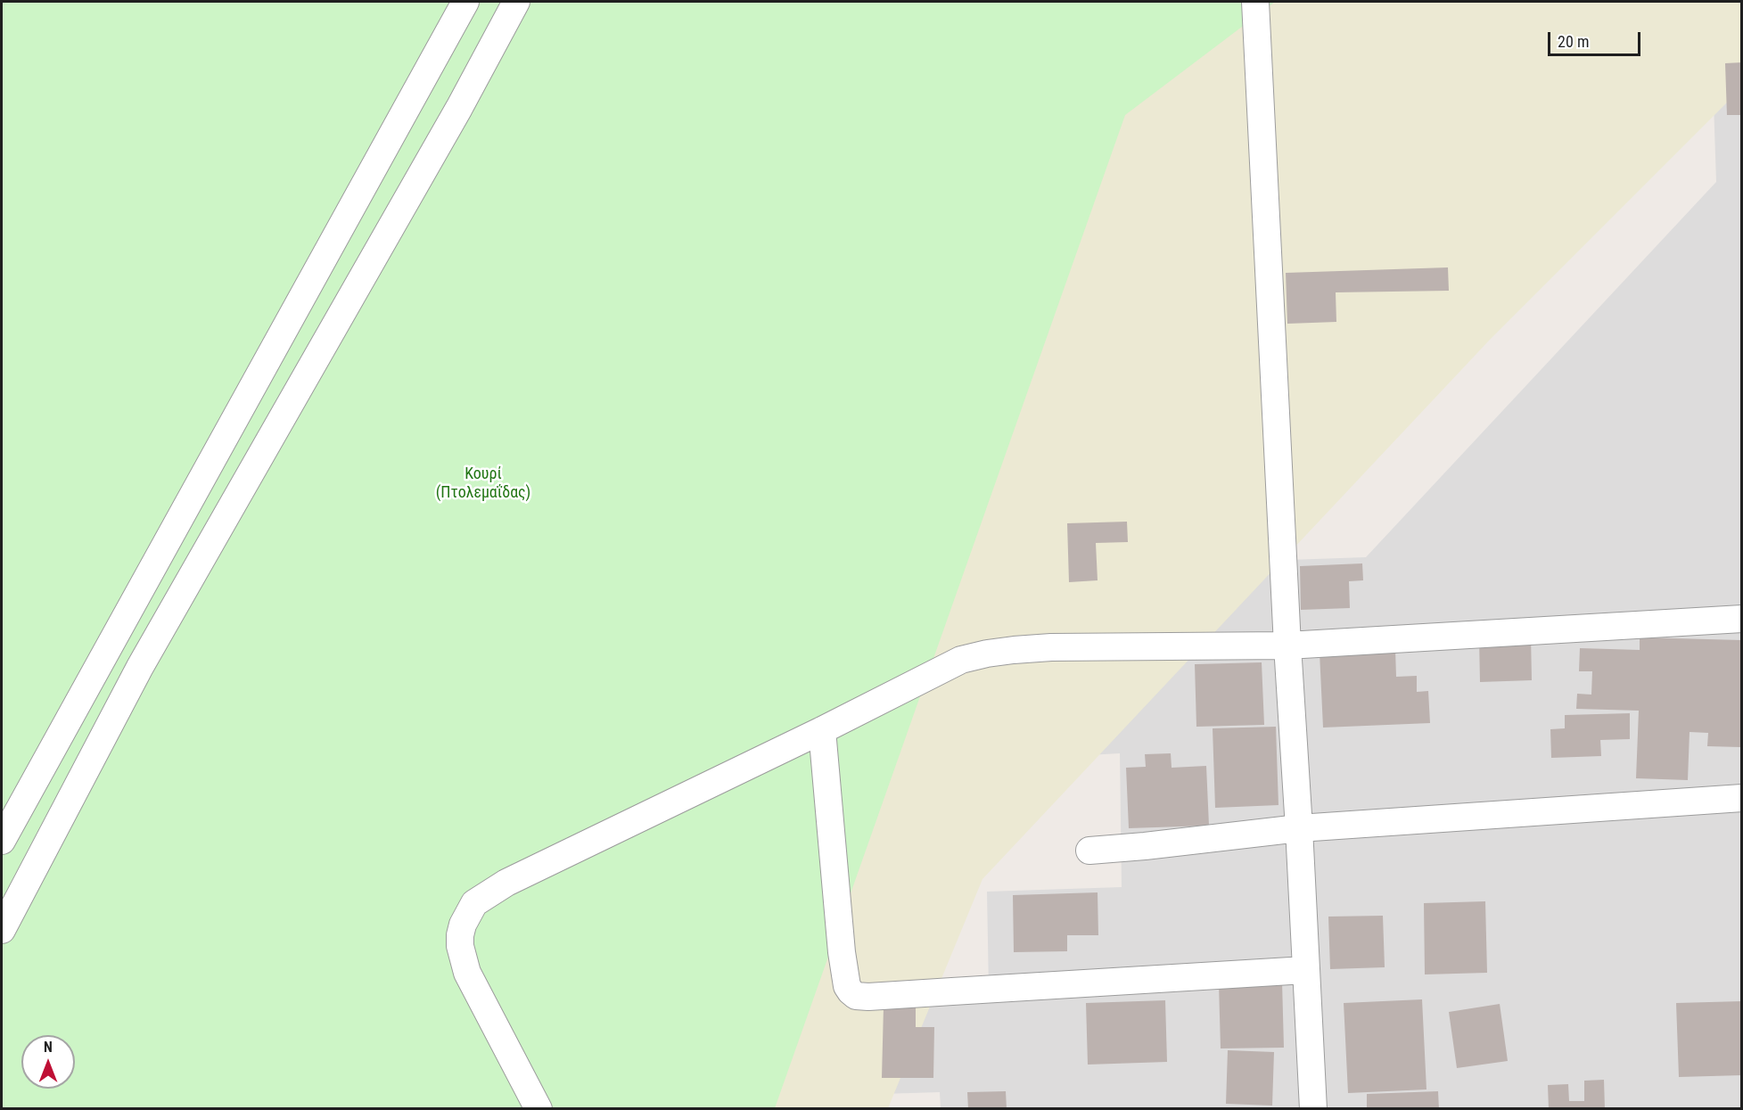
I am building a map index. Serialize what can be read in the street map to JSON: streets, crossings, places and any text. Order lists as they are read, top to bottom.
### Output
{
  "parks": ["Κουρί (Πτολεμαΐδας)"],
  "scale_bar": "20 m",
  "north": "top"
}
